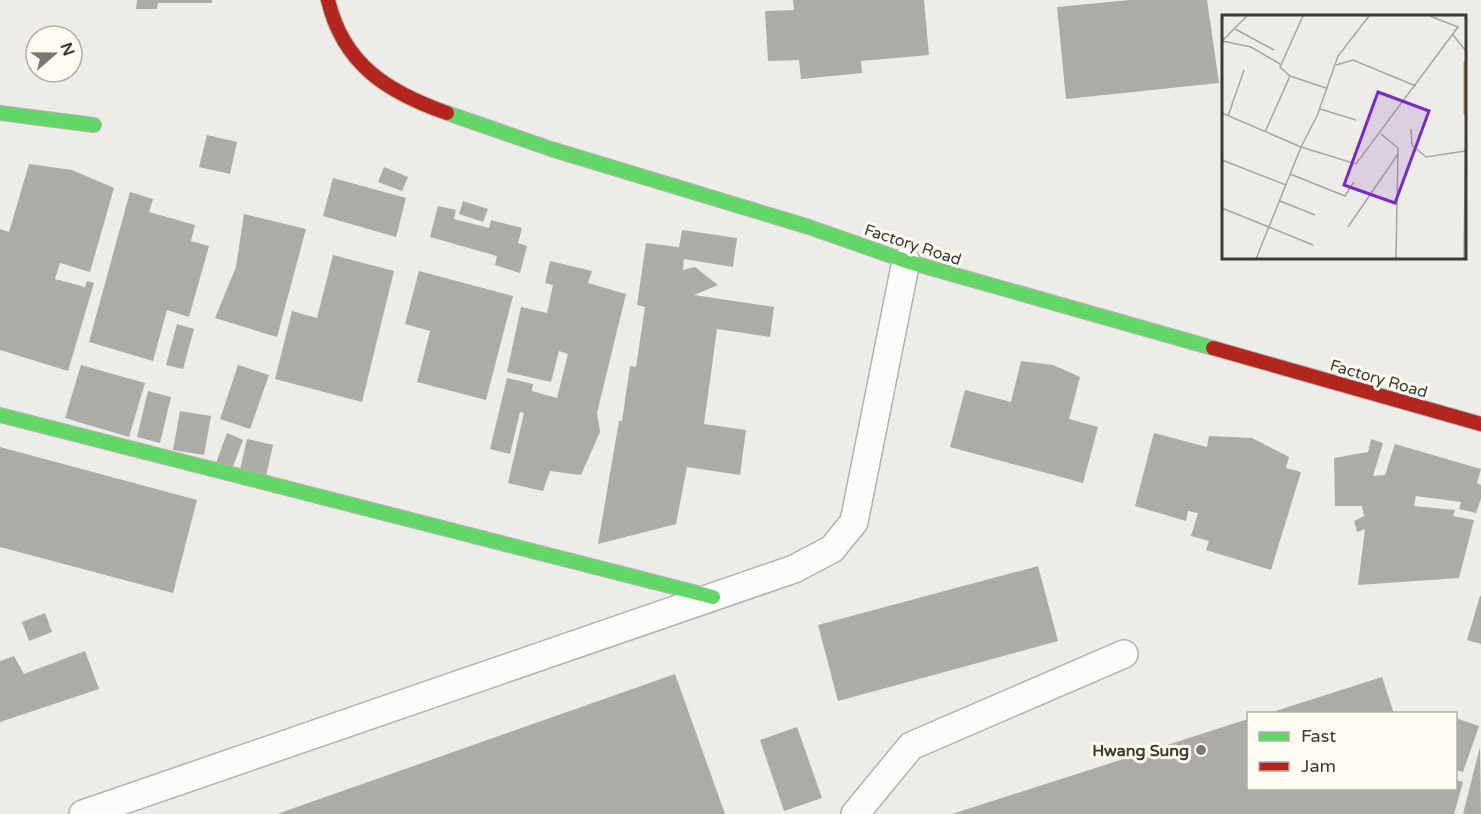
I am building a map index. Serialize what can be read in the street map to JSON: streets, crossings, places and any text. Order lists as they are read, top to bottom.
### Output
{
  "streets": {
    "street": ["Factory Road"]
  },
  "places": ["Hwang Sung"],
  "legend": ["Fast", "Jam"],
  "north": "right"
}
